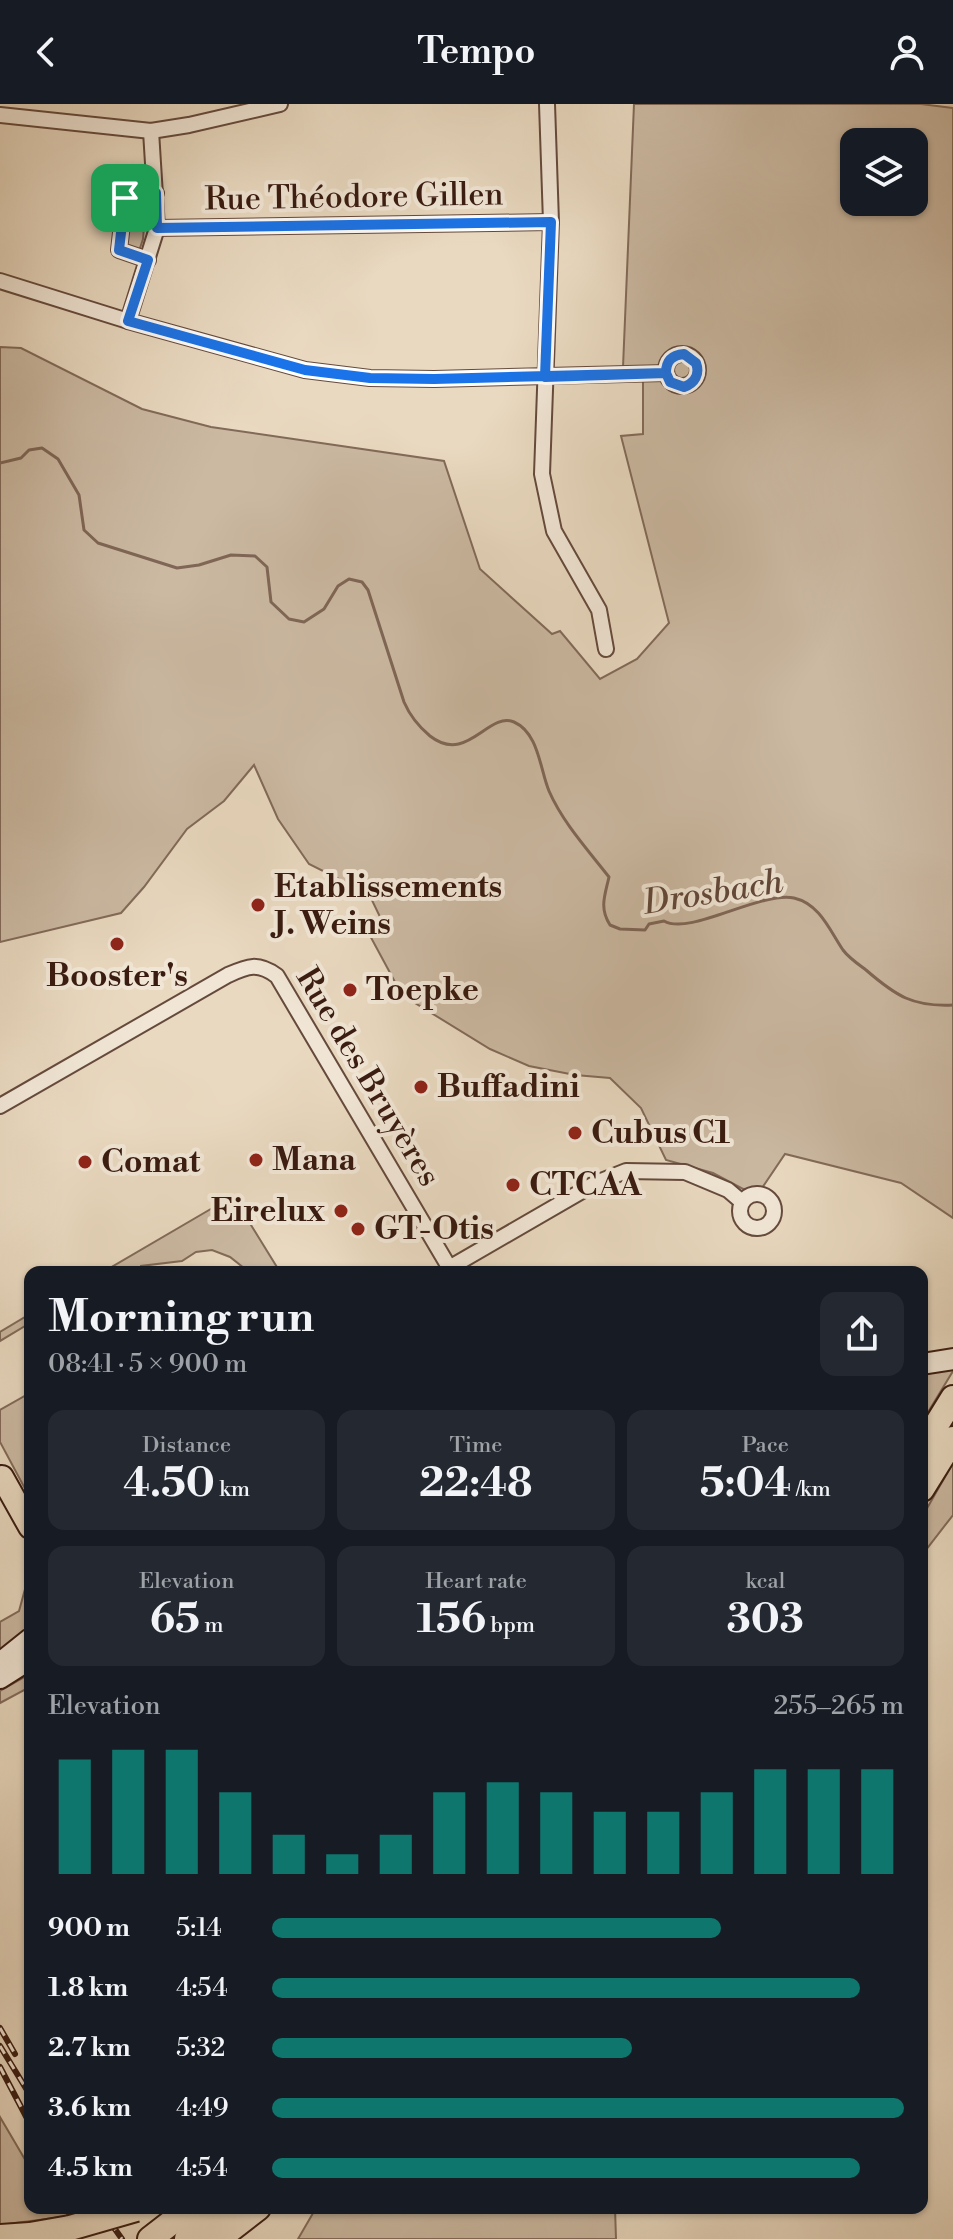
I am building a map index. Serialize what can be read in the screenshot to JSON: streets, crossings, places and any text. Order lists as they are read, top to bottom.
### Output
{
  "streets": {
    "street": ["Rue Théodore Gillen", "Rue des Bruyères"]
  },
  "water": ["Drosbach"],
  "places": [
    "Etablissements J. Weins",
    "Booster's",
    "Toepke",
    "Buffadini",
    "Cubus C1",
    "Mana",
    "Comat",
    "CTCAA",
    "Eirelux",
    "GT-Otis"
  ],
  "page": {
    "header": "Tempo",
    "heading": ["Morning run", "08:41 · 5 × 900 m"],
    "stats": [
      ["Distance", "4.50 km"],
      ["Time", "22:48"],
      ["Pace", "5:04 /km"],
      ["Elevation", "65 m"],
      ["Heart rate", "156 bpm"],
      ["kcal", "303"]
    ],
    "chart": ["Elevation", "255–265 m"],
    "list": [
      {
        "name": "900 m",
        "note": "5:14"
      },
      {
        "name": "1.8 km",
        "note": "4:54"
      },
      {
        "name": "2.7 km",
        "note": "5:32"
      },
      {
        "name": "3.6 km",
        "note": "4:49"
      },
      {
        "name": "4.5 km",
        "note": "4:54"
      }
    ]
  }
}
